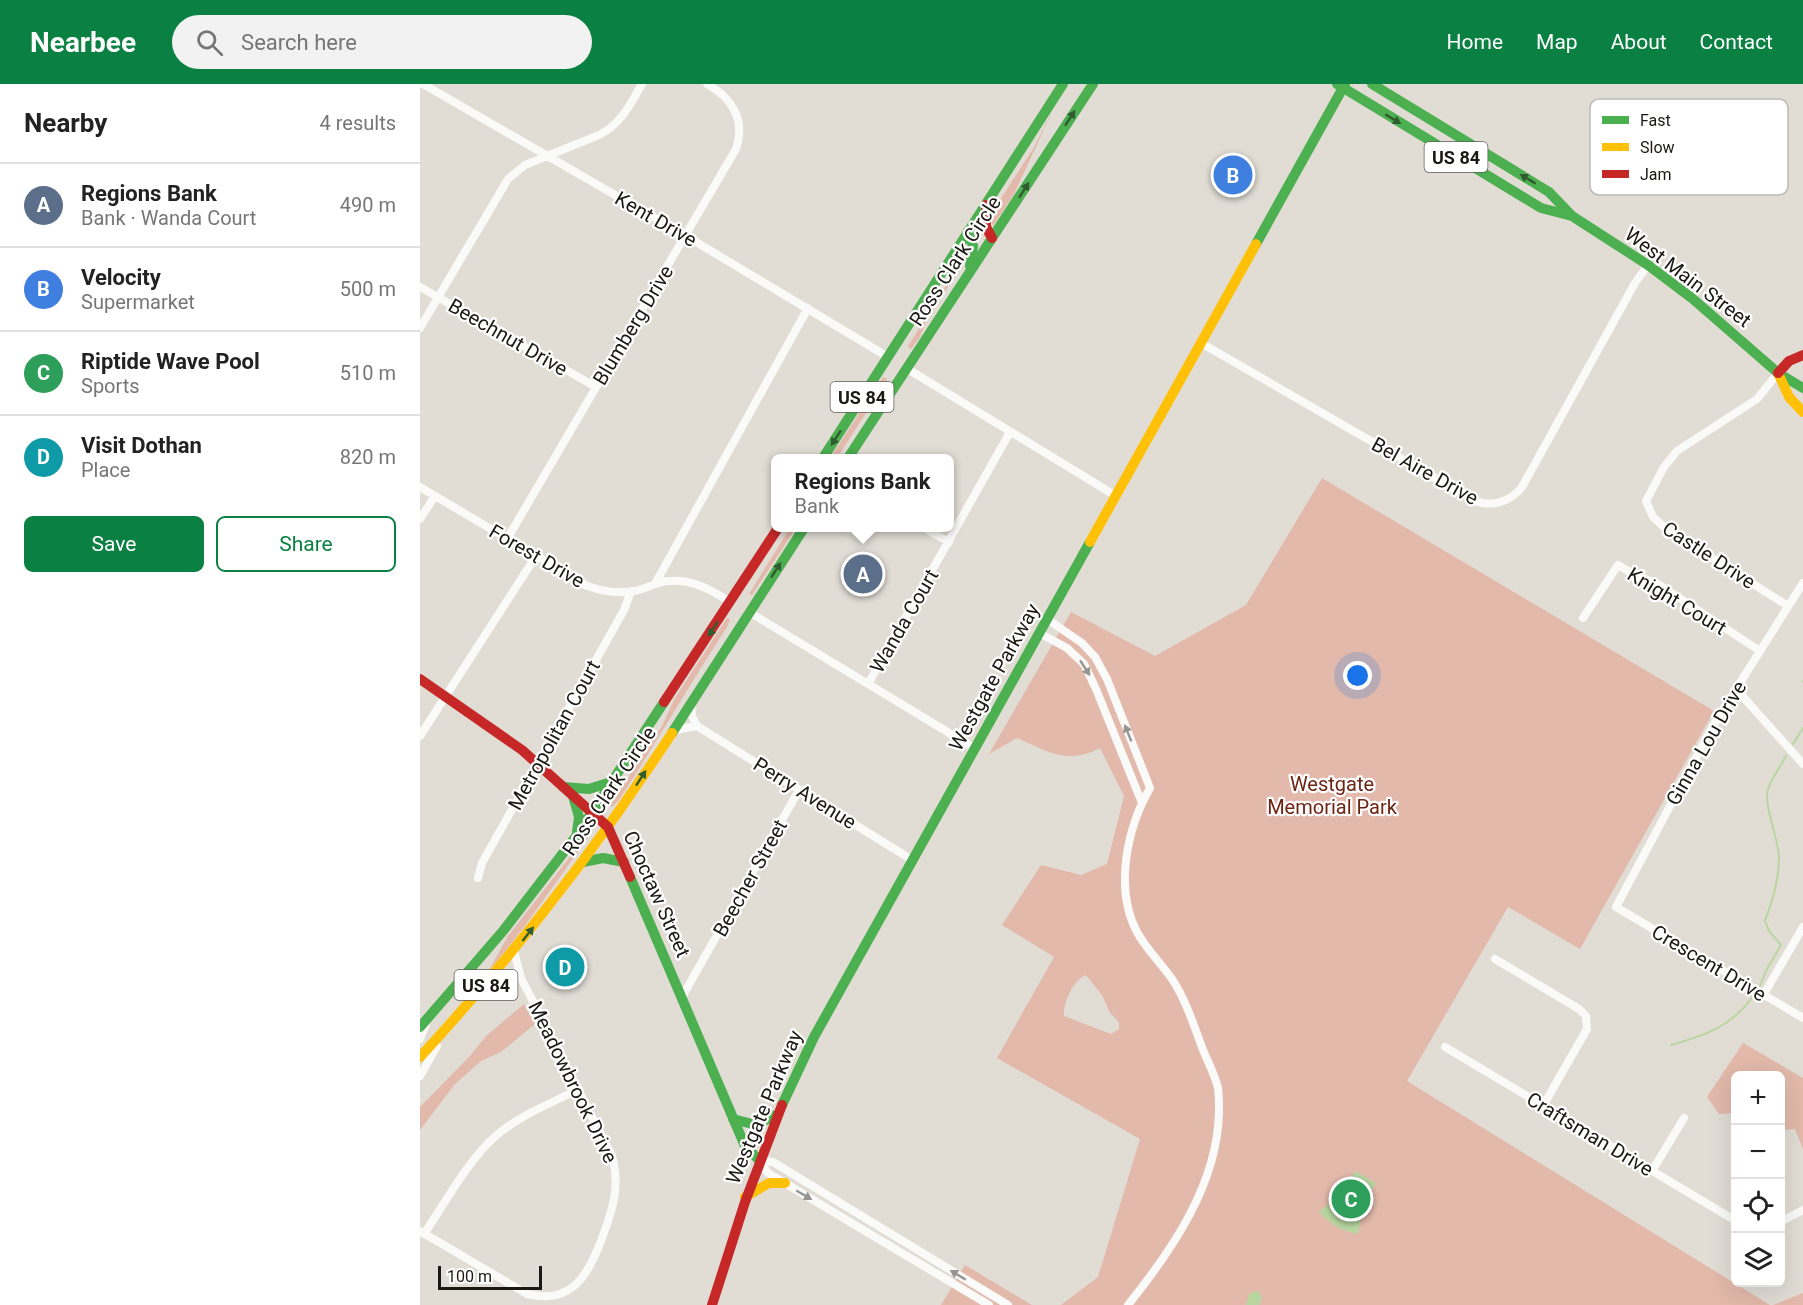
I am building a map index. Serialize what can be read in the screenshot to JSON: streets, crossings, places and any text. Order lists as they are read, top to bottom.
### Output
{
  "streets": {
    "main road": [
      "US 84",
      "Ross Clark Circle",
      "West Main Street",
      "Westgate Parkway",
      "Choctaw Street"
    ],
    "street": [
      "Kent Drive",
      "Blumberg Drive",
      "Beechnut Drive",
      "Bel Aire Drive",
      "Castle Drive",
      "Forest Drive",
      "Knight Court",
      "Wanda Court",
      "Metropolitan Court",
      "Ginna Lou Drive",
      "Perry Avenue",
      "Beecher Street",
      "Crescent Drive",
      "Meadowbrook Drive",
      "Craftsman Drive"
    ]
  },
  "crossings": [
    ["Kent Drive", "Ross Clark Circle"],
    ["Kent Drive", "Blumberg Drive"],
    ["Ross Clark Circle", "Forest Drive"],
    ["Ross Clark Circle", "Choctaw Street"],
    ["Ross Clark Circle", "Meadowbrook Drive"],
    ["West Main Street", "Bel Aire Drive"],
    ["West Main Street", "Castle Drive"],
    ["West Main Street", "Westgate Parkway"],
    ["Blumberg Drive", "Beechnut Drive"],
    ["Blumberg Drive", "Forest Drive"],
    ["Bel Aire Drive", "Westgate Parkway"],
    ["Castle Drive", "Ginna Lou Drive"],
    ["Forest Drive", "Metropolitan Court"],
    ["Knight Court", "Ginna Lou Drive"],
    ["Westgate Parkway", "Perry Avenue"],
    ["Westgate Parkway", "Choctaw Street"],
    ["Metropolitan Court", "Choctaw Street"],
    ["Ginna Lou Drive", "Crescent Drive"],
    ["Perry Avenue", "Beecher Street"],
    ["Beecher Street", "Choctaw Street"]
  ],
  "parks": ["Westgate Memorial Park"],
  "legend": ["Fast", "Slow", "Jam"],
  "scale_bar": "100 m",
  "page": {
    "header": "Nearbee",
    "search": "Search here",
    "nav": [
      "Home",
      "Map",
      "About",
      "Contact"
    ],
    "heading": ["Nearby", "4 results"],
    "pins": [
      "B",
      "A",
      "D",
      "C"
    ],
    "list": [
      {
        "mark": "A",
        "name": "Regions Bank",
        "note": "Bank · Wanda Court",
        "value": "490 m"
      },
      {
        "mark": "B",
        "name": "Velocity",
        "note": "Supermarket",
        "value": "500 m"
      },
      {
        "mark": "C",
        "name": "Riptide Wave Pool",
        "note": "Sports",
        "value": "510 m"
      },
      {
        "mark": "D",
        "name": "Visit Dothan",
        "note": "Place",
        "value": "820 m"
      }
    ],
    "popup": ["Regions Bank", "Bank"],
    "buttons": ["Save", "Share"],
    "map_buttons": ["+", "−"],
    "scale": "100 m"
  }
}
